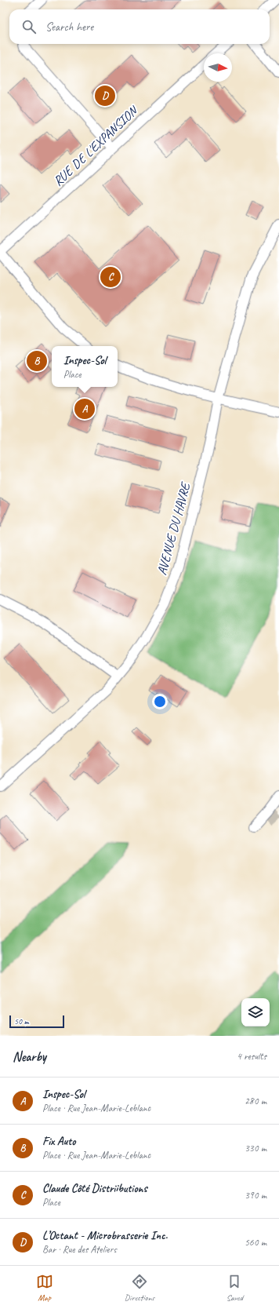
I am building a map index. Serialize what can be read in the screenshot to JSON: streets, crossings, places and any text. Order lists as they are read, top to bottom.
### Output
{
  "streets": {
    "street": ["RUE DE L'EXPANSION", "AVENUE DU HAVRE"]
  },
  "scale_bar": "50 m",
  "north": "right",
  "page": {
    "search": "Search here",
    "pins": [
      "D",
      "C",
      "B",
      "A"
    ],
    "popup": ["Inspec-Sol", "Place"],
    "scale": "50 m",
    "heading": ["Nearby", "4 results"],
    "list": [
      {
        "mark": "A",
        "name": "Inspec-Sol",
        "note": "Place · Rue Jean-Marie-Leblanc",
        "value": "280 m"
      },
      {
        "mark": "B",
        "name": "Fix Auto",
        "note": "Place · Rue Jean-Marie-Leblanc",
        "value": "330 m"
      },
      {
        "mark": "C",
        "name": "Claude Côté Distriibutions",
        "note": "Place",
        "value": "390 m"
      },
      {
        "mark": "D",
        "name": "L’Octant - Microbrasserie Inc.",
        "note": "Bar · Rue des Ateliers",
        "value": "560 m"
      }
    ],
    "nav": ["Map", "Directions", "Saved"]
  }
}
